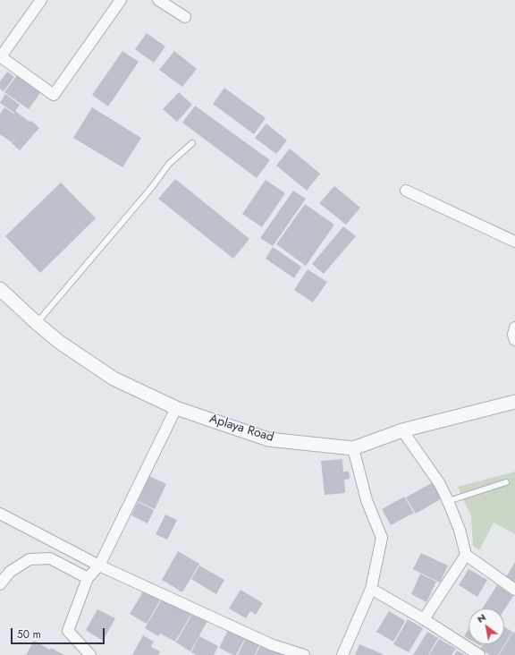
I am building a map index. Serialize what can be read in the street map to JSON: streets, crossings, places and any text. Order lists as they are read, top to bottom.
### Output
{
  "streets": {
    "street": ["Aplaya Road"]
  },
  "scale_bar": "50 m",
  "north": "top left"
}
